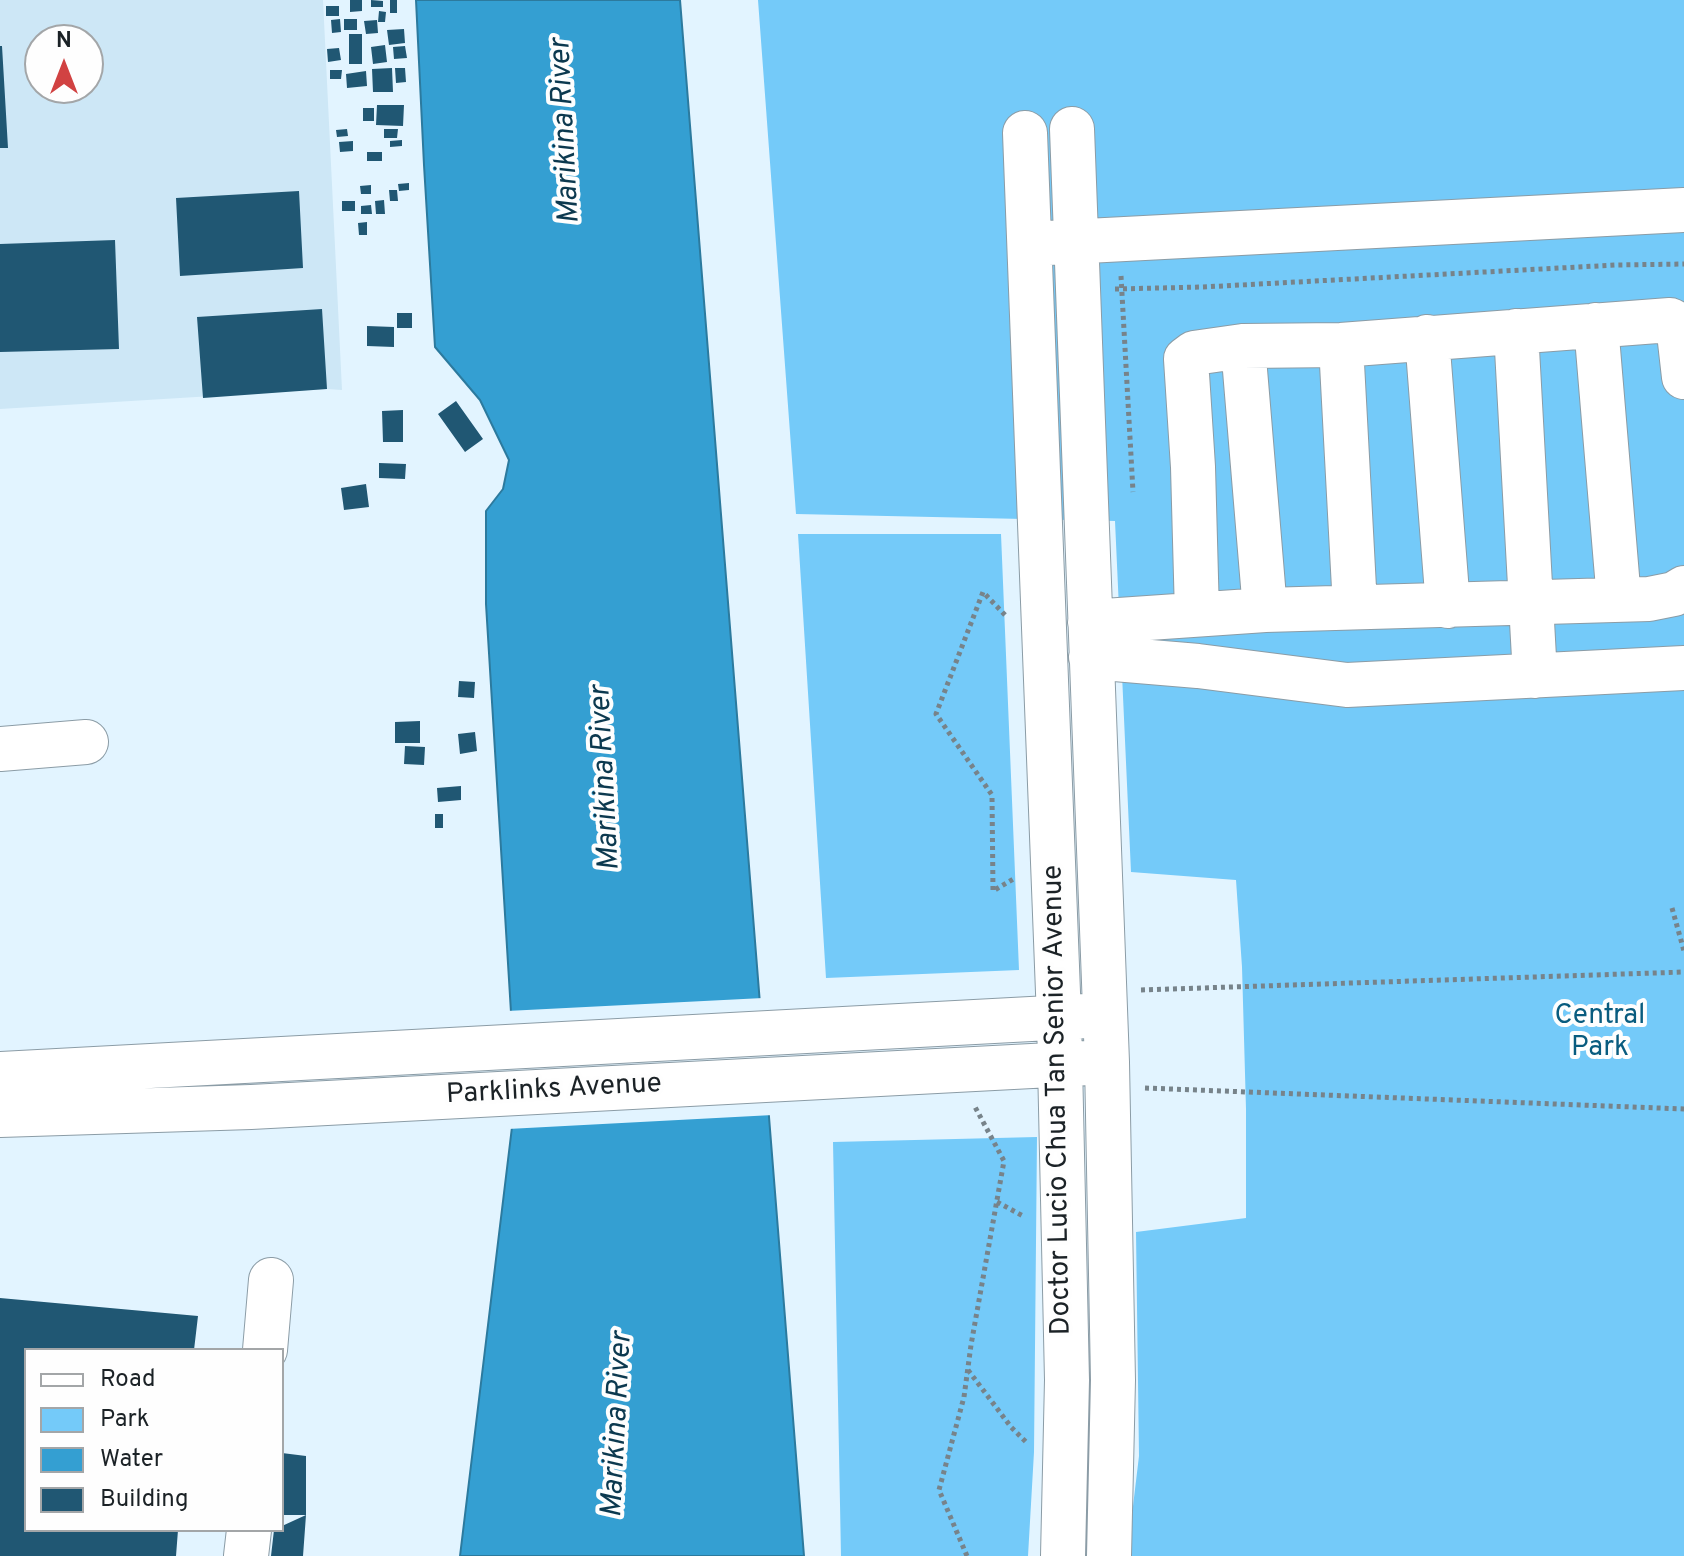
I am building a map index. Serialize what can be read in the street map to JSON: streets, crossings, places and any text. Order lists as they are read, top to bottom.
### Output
{
  "streets": {
    "lane": ["Parklinks Avenue", "Doctor Lucio Chua Tan Senior Avenue"]
  },
  "crossings": [
    ["Parklinks Avenue", "Doctor Lucio Chua Tan Senior Avenue"]
  ],
  "water": ["Marikina River"],
  "parks": ["Central Park"],
  "legend": [
    "Road",
    "Park",
    "Water",
    "Building"
  ],
  "north": "top"
}
